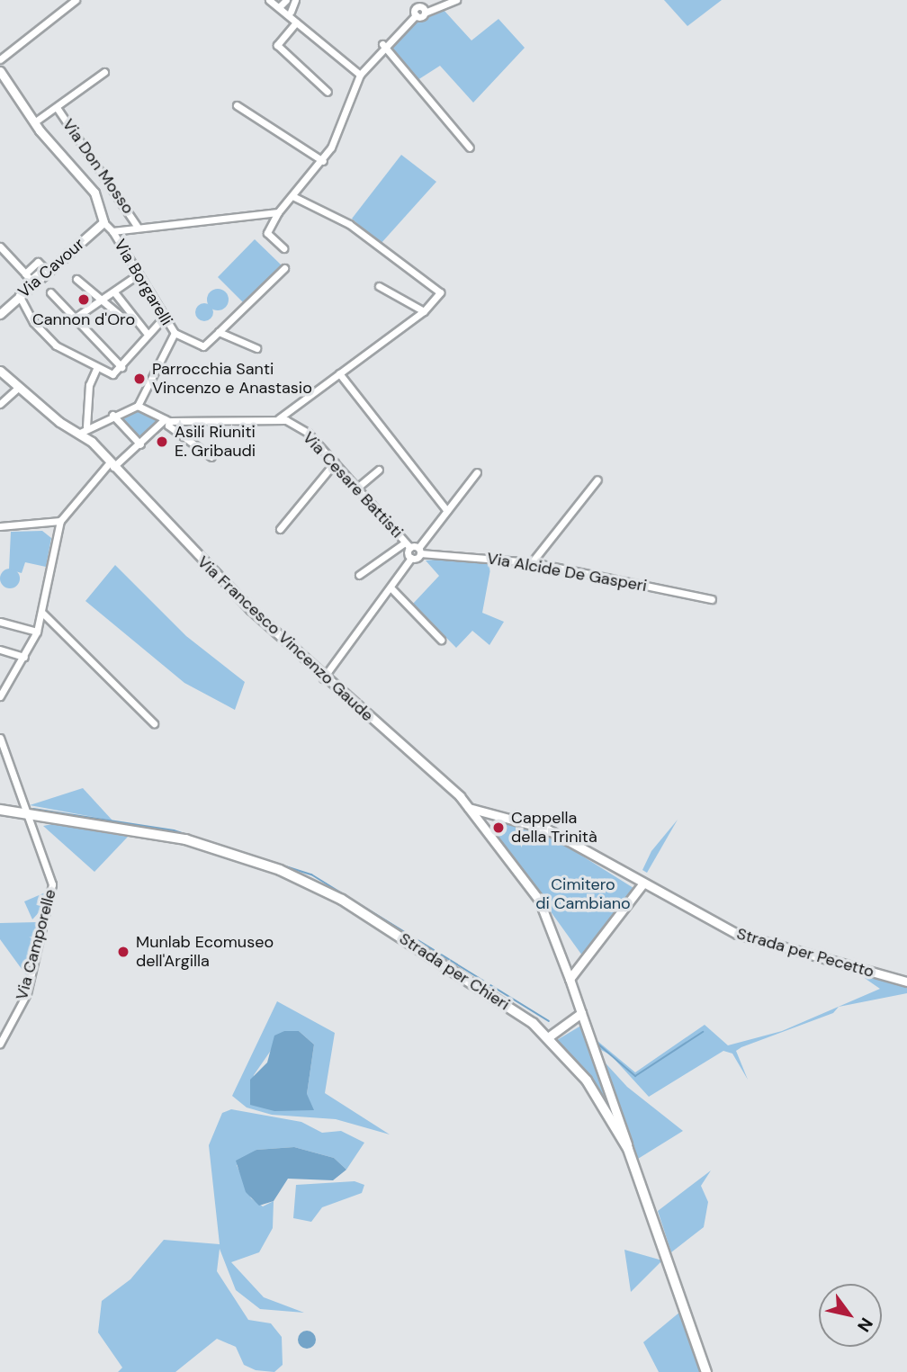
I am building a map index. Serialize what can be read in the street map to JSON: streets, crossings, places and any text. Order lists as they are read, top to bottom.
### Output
{
  "streets": {
    "main road": ["Strada per Chieri"],
    "street": [
      "Via Don Mosso",
      "Via Cavour",
      "Via Borgarelli",
      "Via Cesare Battisti",
      "Via Alcide De Gasperi",
      "Via Francesco Vincenzo Gaude",
      "Via Camporelle",
      "Strada per Pecetto"
    ]
  },
  "crossings": [
    ["Via Cavour", "Via Borgarelli"],
    ["Via Cesare Battisti", "Via Alcide De Gasperi"],
    ["Via Francesco Vincenzo Gaude", "Strada per Pecetto"],
    ["Via Francesco Vincenzo Gaude", "Strada per Chieri"],
    ["Via Camporelle", "Strada per Chieri"]
  ],
  "parks": ["Cimitero di Cambiano"],
  "places": [
    "Cannon d'Oro",
    "Parrocchia Santi Vincenzo e Anastasio",
    "Asili Riuniti E. Gribaudi",
    "Cappella della Trinità",
    "Munlab Ecomuseo dell'Argilla"
  ],
  "north": "bottom right"
}
